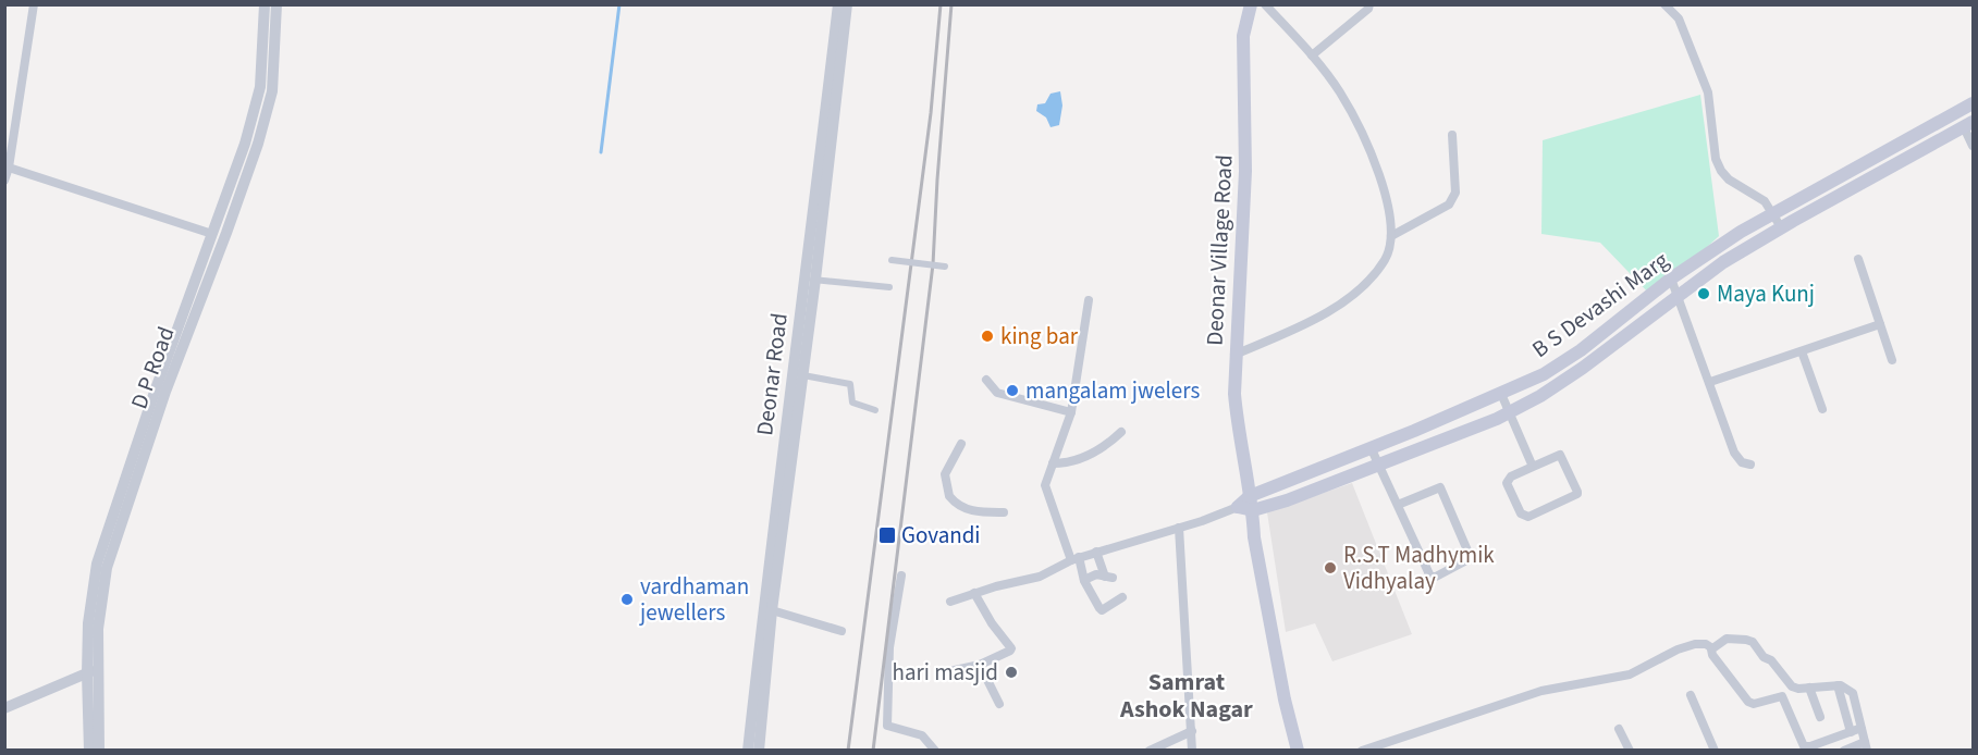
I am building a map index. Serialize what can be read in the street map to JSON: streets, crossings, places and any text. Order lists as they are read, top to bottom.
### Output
{
  "streets": {
    "main road": ["Deonar Village Road", "B S Devashi Marg"],
    "street": ["D P Road", "Deonar Road"]
  },
  "crossings": [
    ["Deonar Village Road", "B S Devashi Marg"]
  ],
  "districts": ["Samrat Ashok Nagar"],
  "places": {
    "other": [
      "Maya Kunj",
      "king bar",
      "mangalam jwelers",
      "R.S.T Madhymik Vidhyalay",
      "vardhaman jewellers",
      "hari masjid"
    ],
    "transit": ["Govandi"]
  }
}
